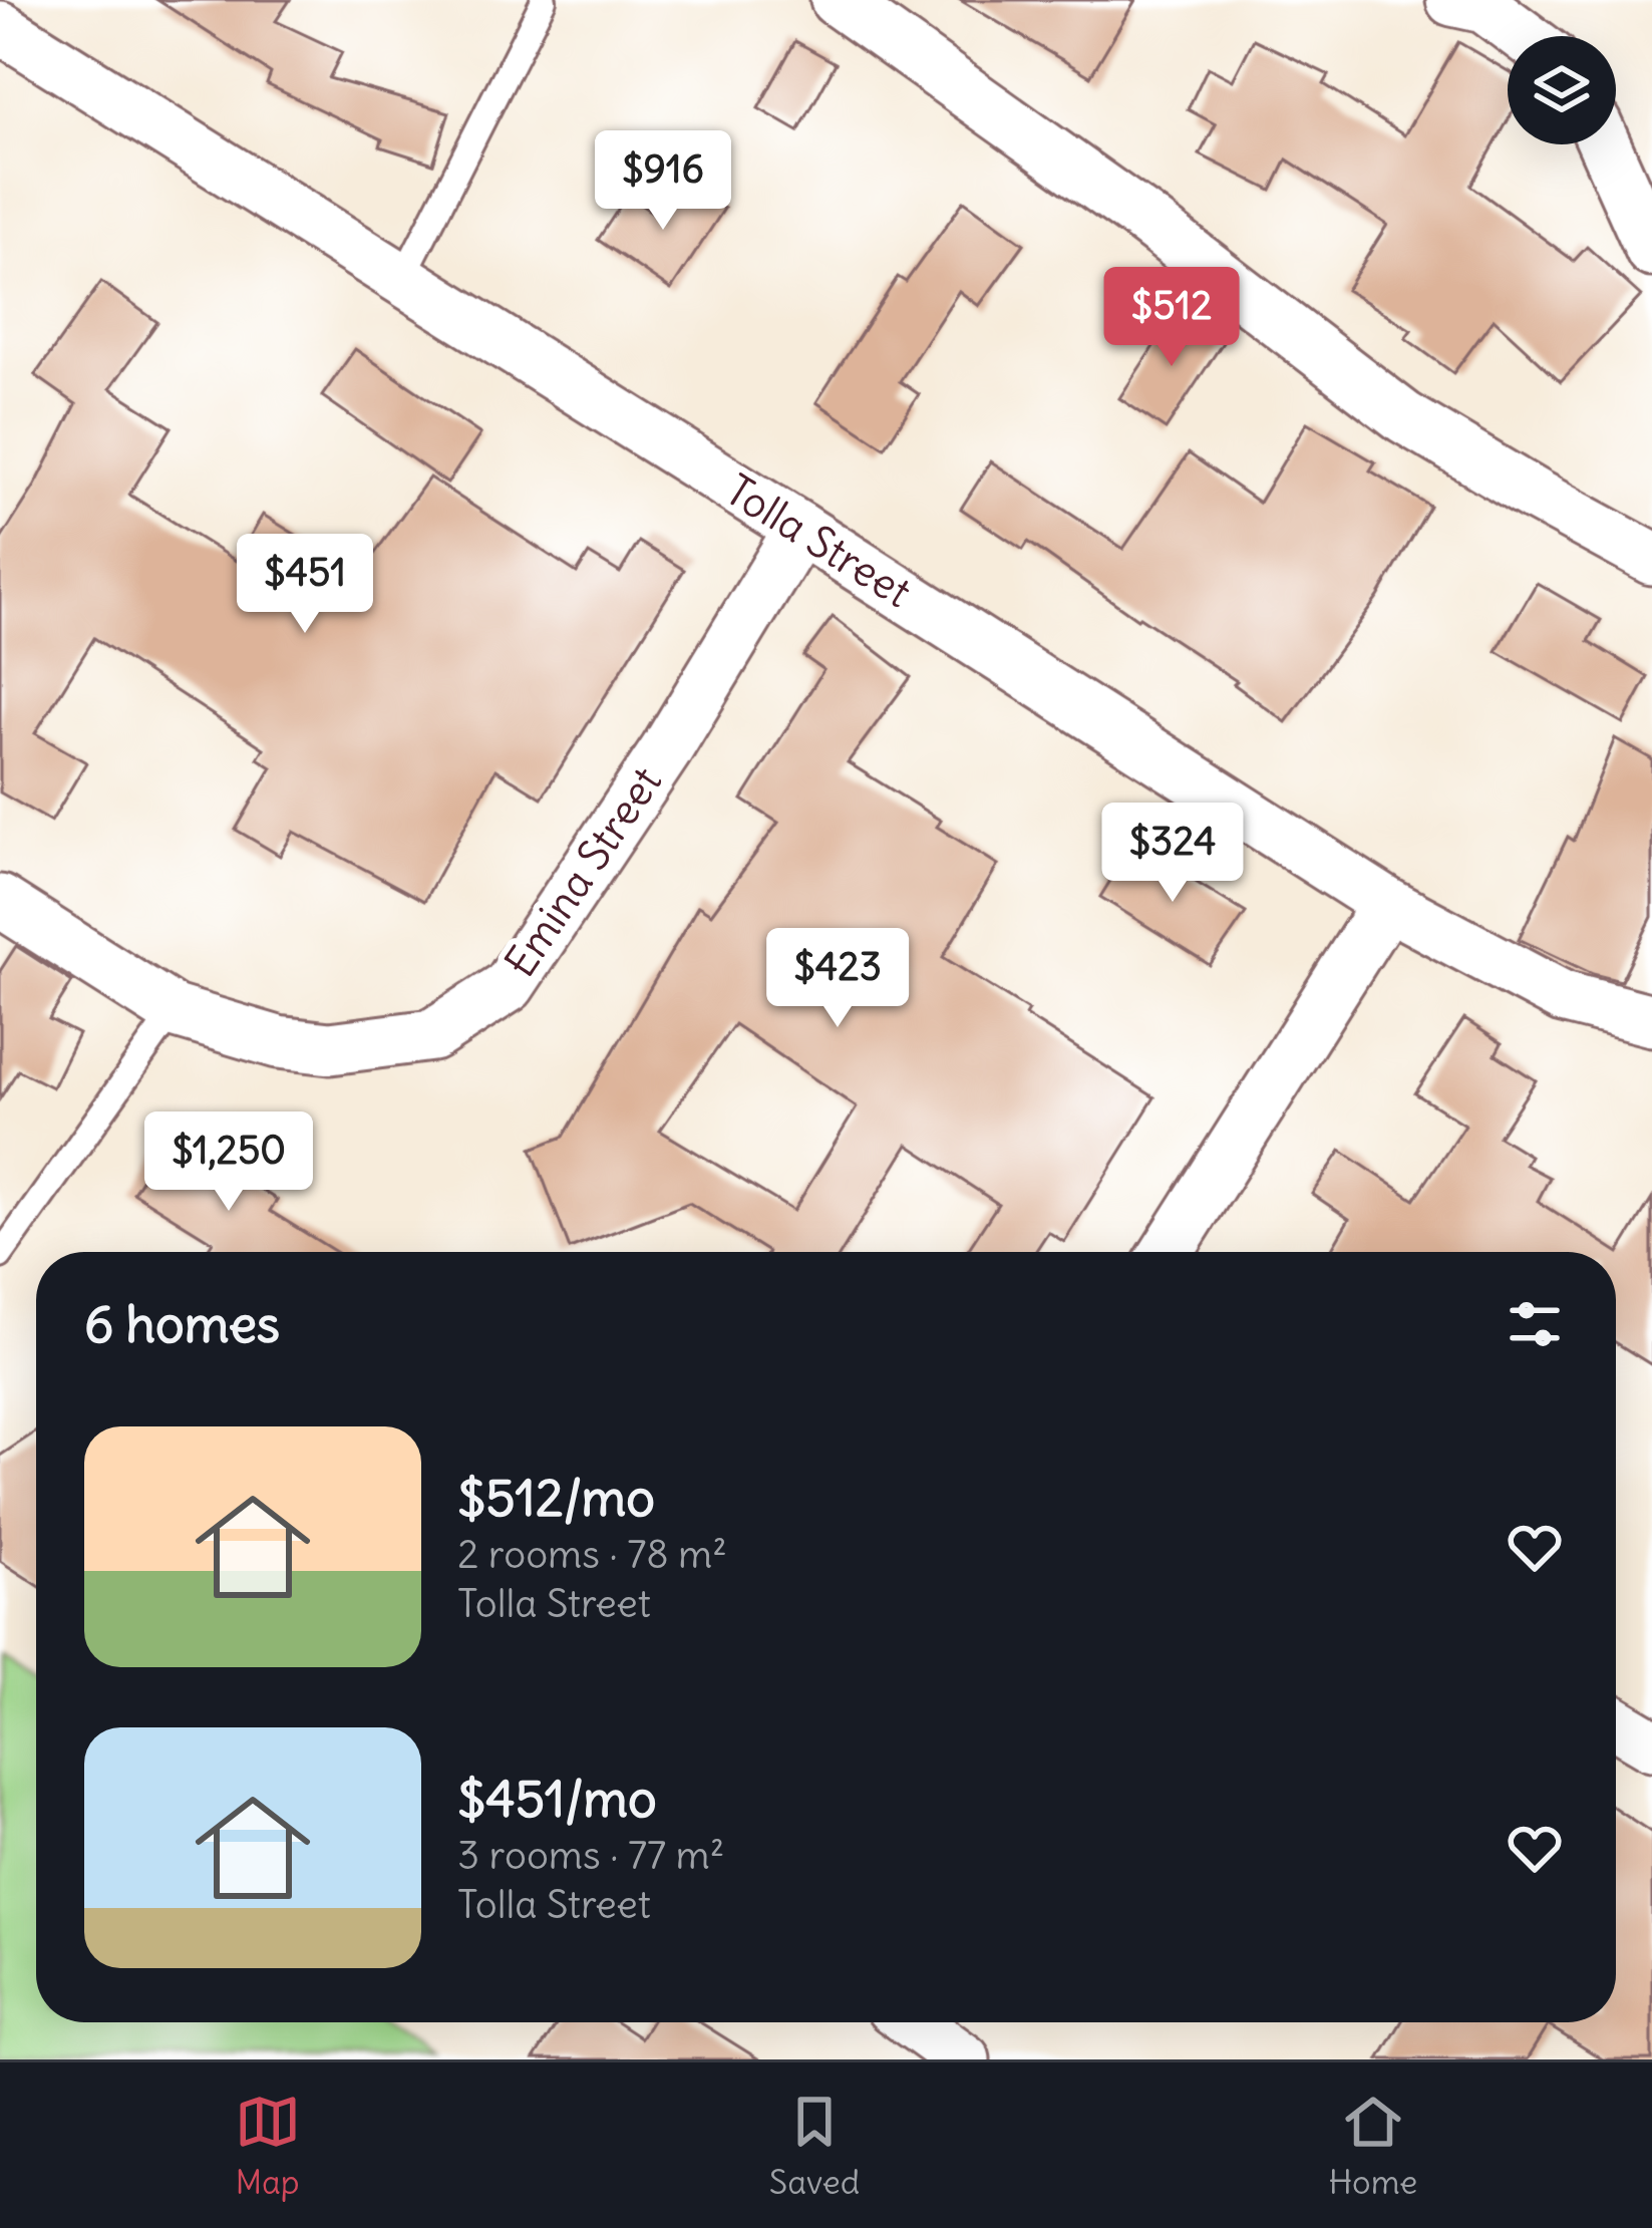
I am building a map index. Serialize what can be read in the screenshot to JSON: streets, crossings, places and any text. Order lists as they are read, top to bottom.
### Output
{
  "streets": {
    "street": ["Tolla Street", "Emina Street"]
  },
  "crossings": [
    ["Tolla Street", "Emina Street"]
  ],
  "page": {
    "price": [
      "$916",
      "$512",
      "$451",
      "$324",
      "$423",
      "$1,250"
    ],
    "heading": "6 homes",
    "list": [
      {
        "name": "$512/mo",
        "note": "2 rooms · 78 m² · Tolla Street"
      },
      {
        "name": "$451/mo",
        "note": "3 rooms · 77 m² · Tolla Street"
      }
    ],
    "tabs": ["Map", "Saved", "Home"]
  }
}
